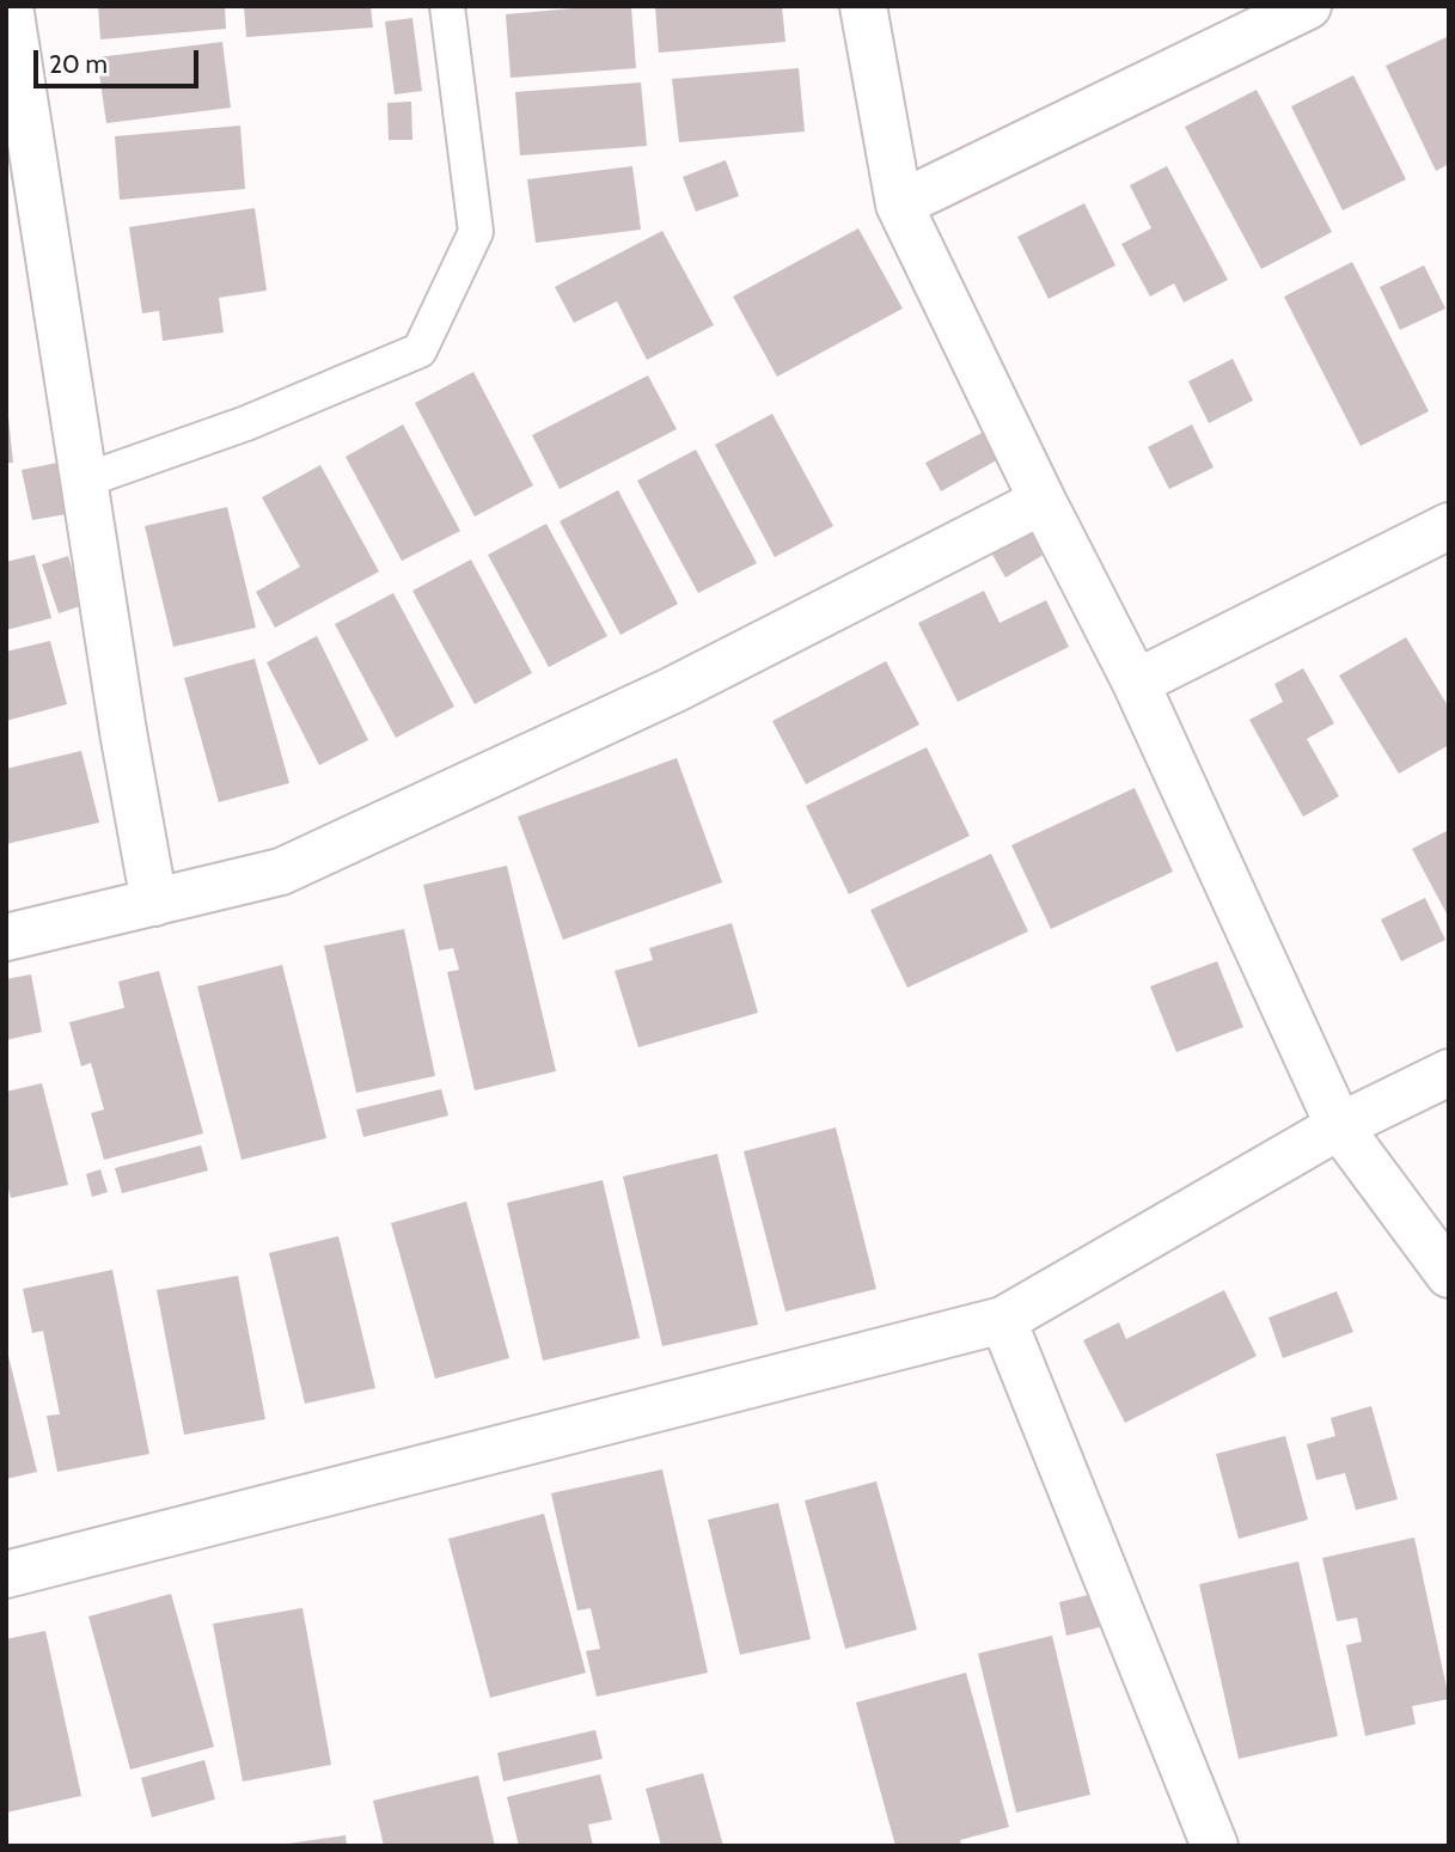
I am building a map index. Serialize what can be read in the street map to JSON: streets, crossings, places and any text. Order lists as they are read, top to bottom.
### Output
{
  "scale_bar": "20 m"
}
